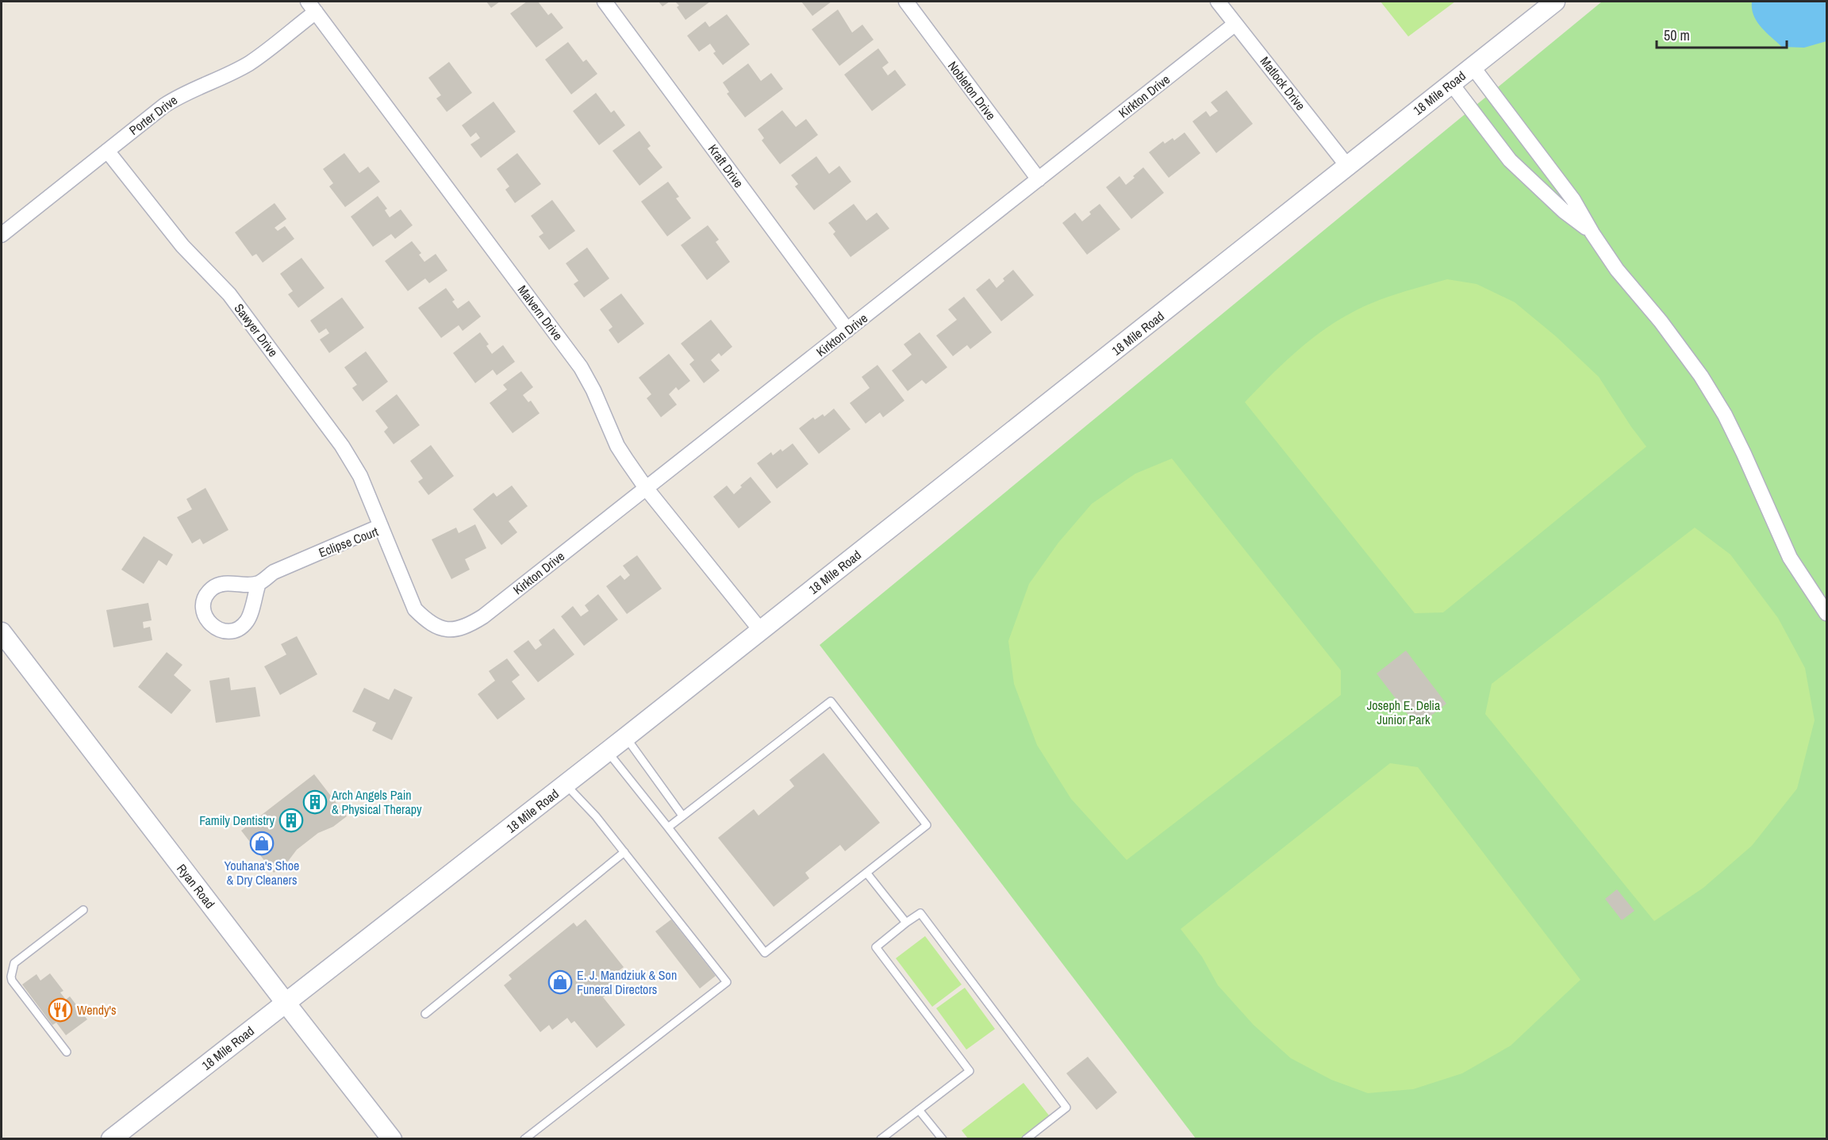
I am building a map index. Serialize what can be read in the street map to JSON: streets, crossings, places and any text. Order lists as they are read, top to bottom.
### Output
{
  "streets": {
    "main road": ["18 Mile Road", "Ryan Road"],
    "street": [
      "Matlock Drive",
      "Nobleton Drive",
      "Kirkton Drive",
      "Porter Drive",
      "Kraft Drive",
      "Malvern Drive",
      "Sawyer Drive",
      "Eclipse Court"
    ]
  },
  "crossings": [
    ["Matlock Drive", "18 Mile Road"],
    ["Matlock Drive", "Kirkton Drive"],
    ["Nobleton Drive", "Kirkton Drive"],
    ["18 Mile Road", "Malvern Drive"],
    ["18 Mile Road", "Ryan Road"],
    ["Kirkton Drive", "Kraft Drive"],
    ["Kirkton Drive", "Malvern Drive"],
    ["Kirkton Drive", "Eclipse Court"],
    ["Porter Drive", "Malvern Drive"],
    ["Porter Drive", "Sawyer Drive"],
    ["Sawyer Drive", "Eclipse Court"]
  ],
  "parks": ["Joseph E. Delia Junior Park"],
  "places": {
    "building": ["Arch Angels Pain & Physical Therapy", "Family Dentistry"],
    "shop": ["Youhana's Shoe & Dry Cleaners", "E. J. Mandziuk & Son Funeral Directors"],
    "restaurant": ["Wendy's"]
  },
  "scale_bar": "50 m"
}
